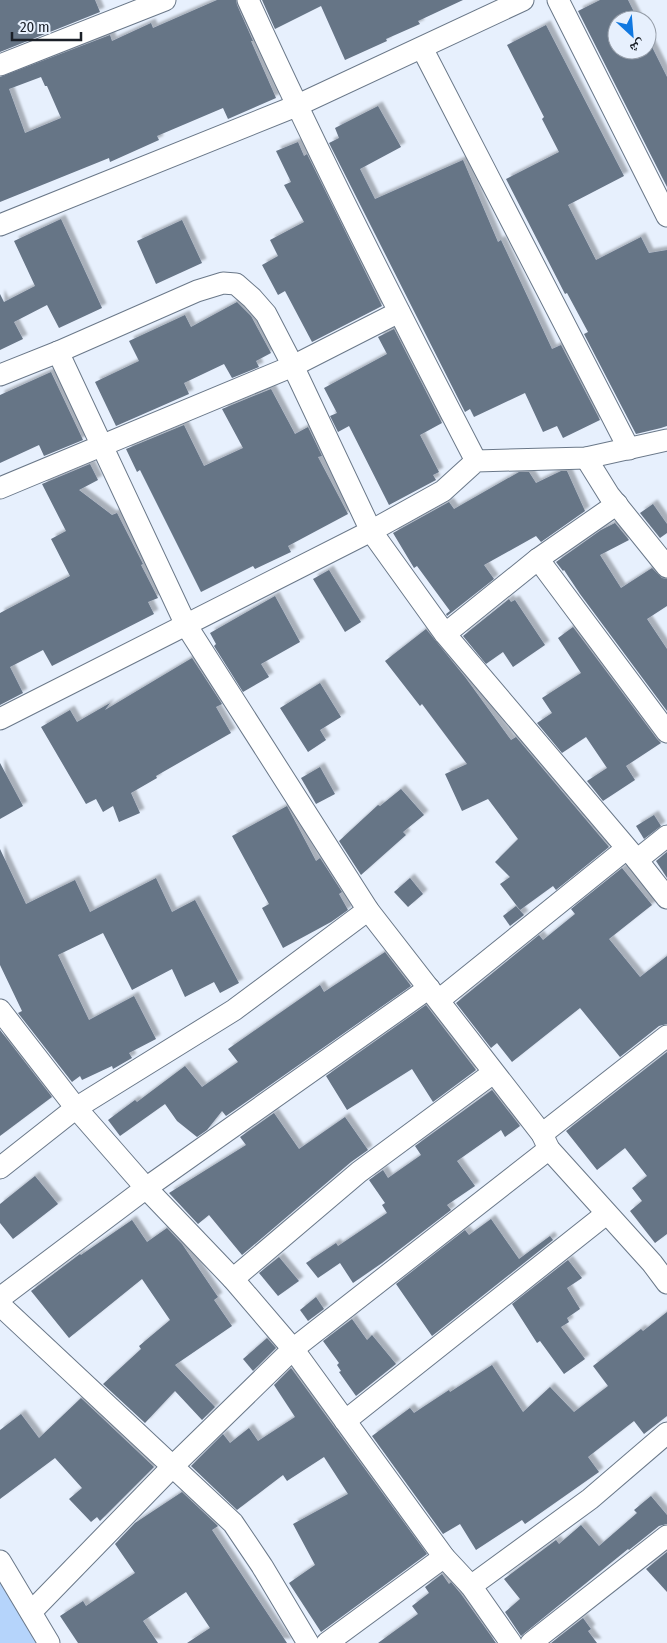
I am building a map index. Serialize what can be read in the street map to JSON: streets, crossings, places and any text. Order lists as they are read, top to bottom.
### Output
{
  "scale_bar": "20 m",
  "north": "bottom right"
}
